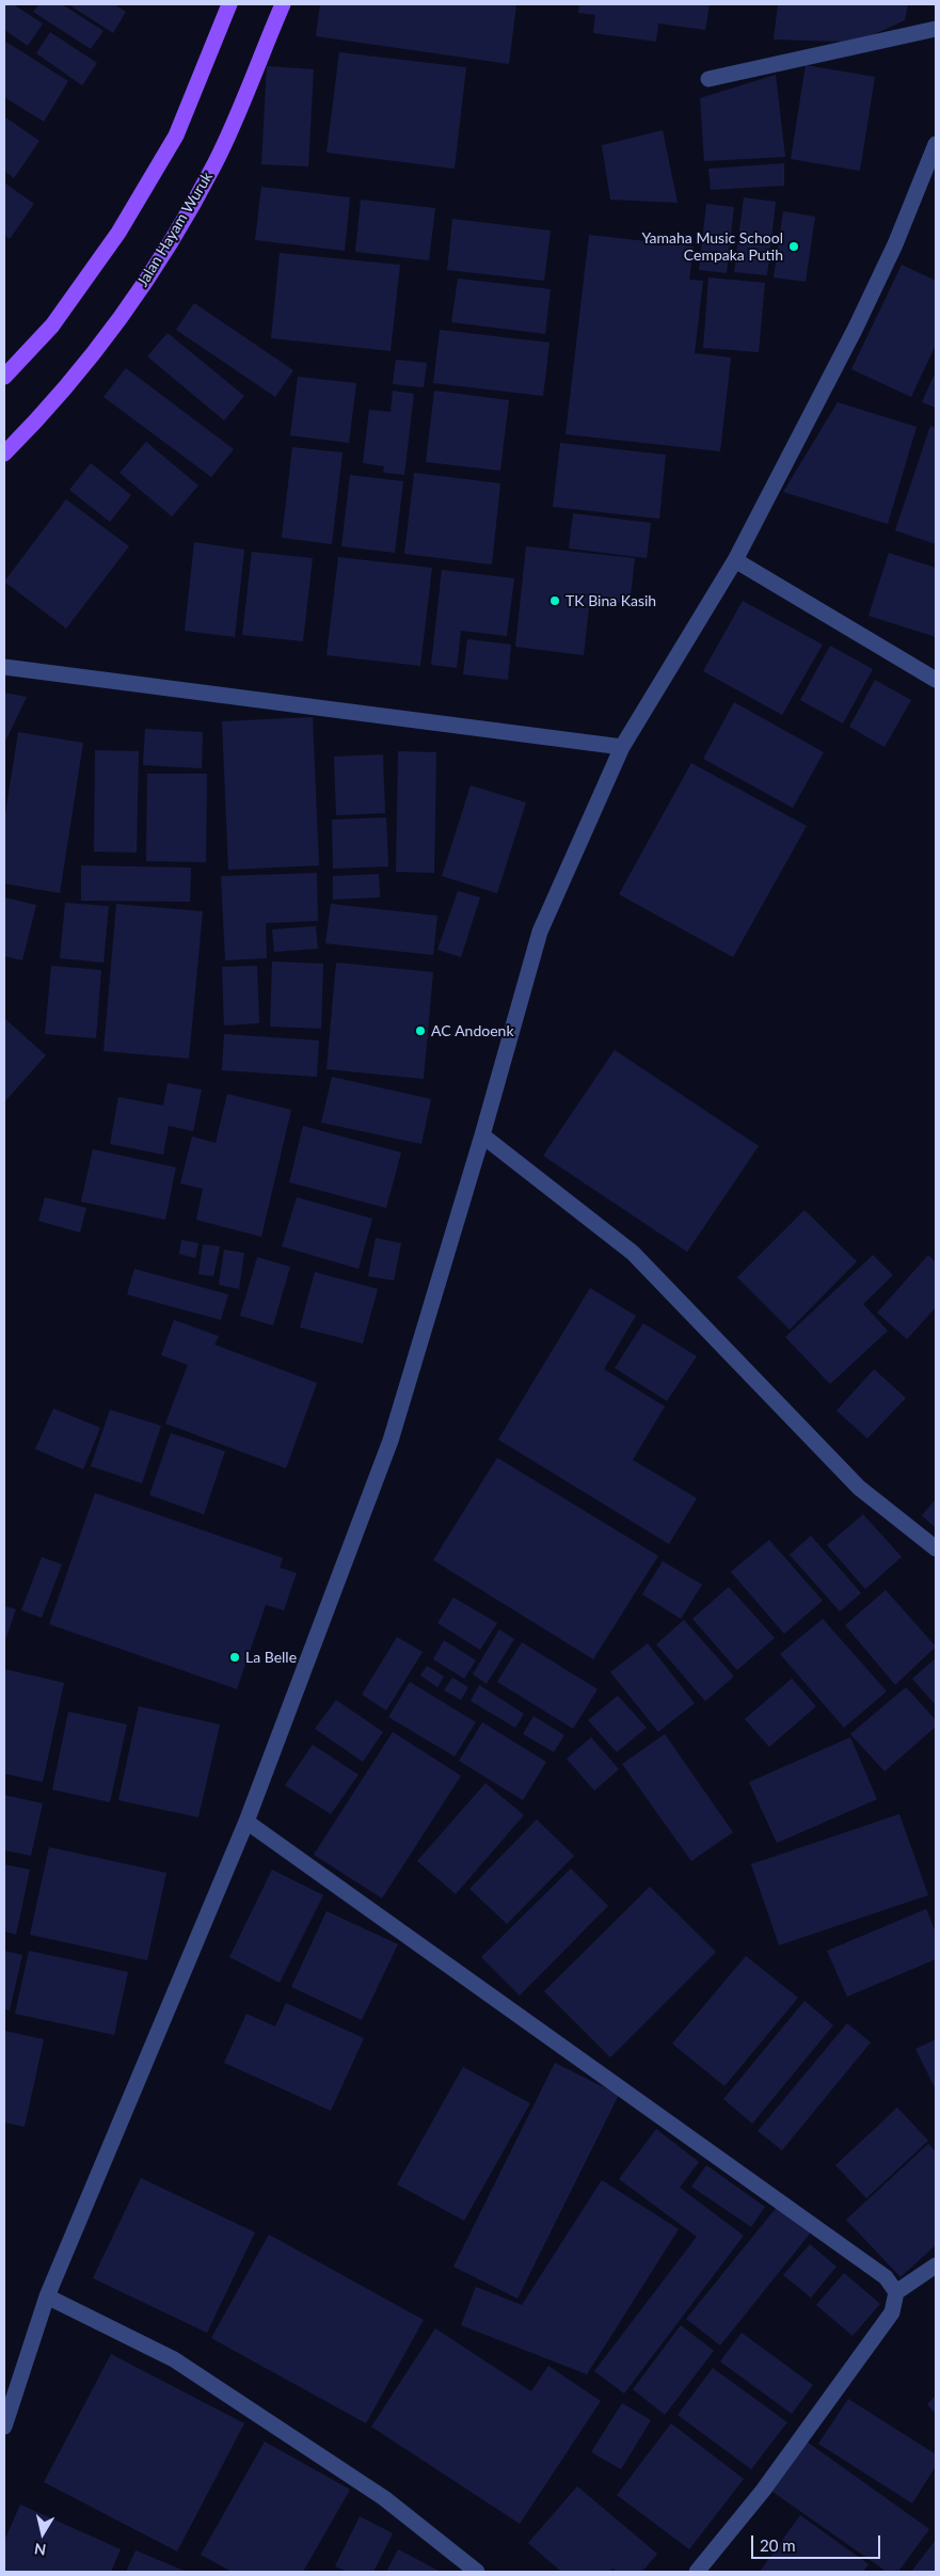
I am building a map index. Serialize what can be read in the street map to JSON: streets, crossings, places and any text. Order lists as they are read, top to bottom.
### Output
{
  "streets": {
    "main road": ["Jalan Hayam Wuruk"]
  },
  "places": [
    "Yamaha Music School Cempaka Putih",
    "TK Bina Kasih",
    "AC Andoenk",
    "La Belle"
  ],
  "scale_bar": "20 m",
  "north": "bottom"
}
